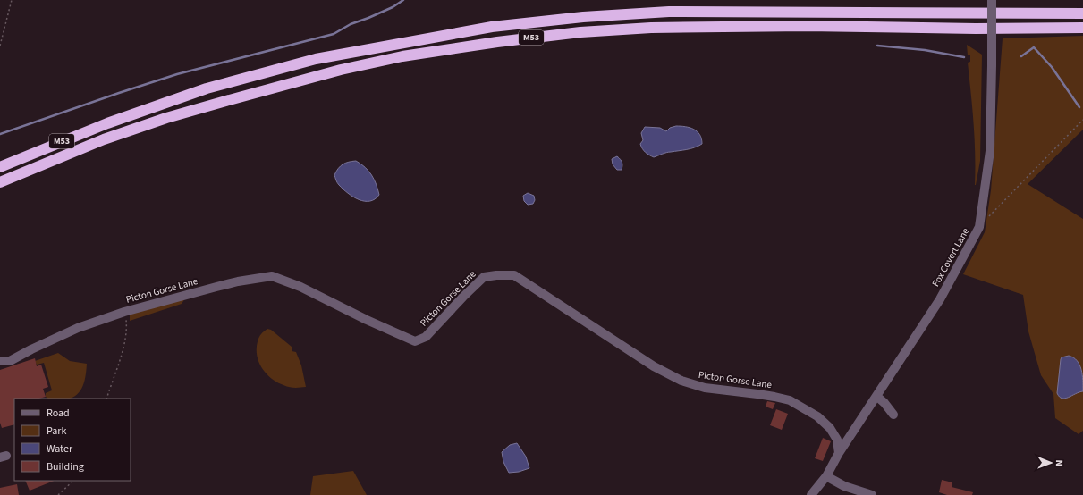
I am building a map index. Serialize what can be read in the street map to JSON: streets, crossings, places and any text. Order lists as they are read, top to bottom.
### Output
{
  "streets": {
    "highway": ["M53"],
    "street": ["Fox Covert Lane", "Picton Gorse Lane"]
  },
  "crossings": [
    ["Fox Covert Lane", "Picton Gorse Lane"]
  ],
  "legend": [
    "Road",
    "Park",
    "Water",
    "Building"
  ],
  "north": "right"
}
